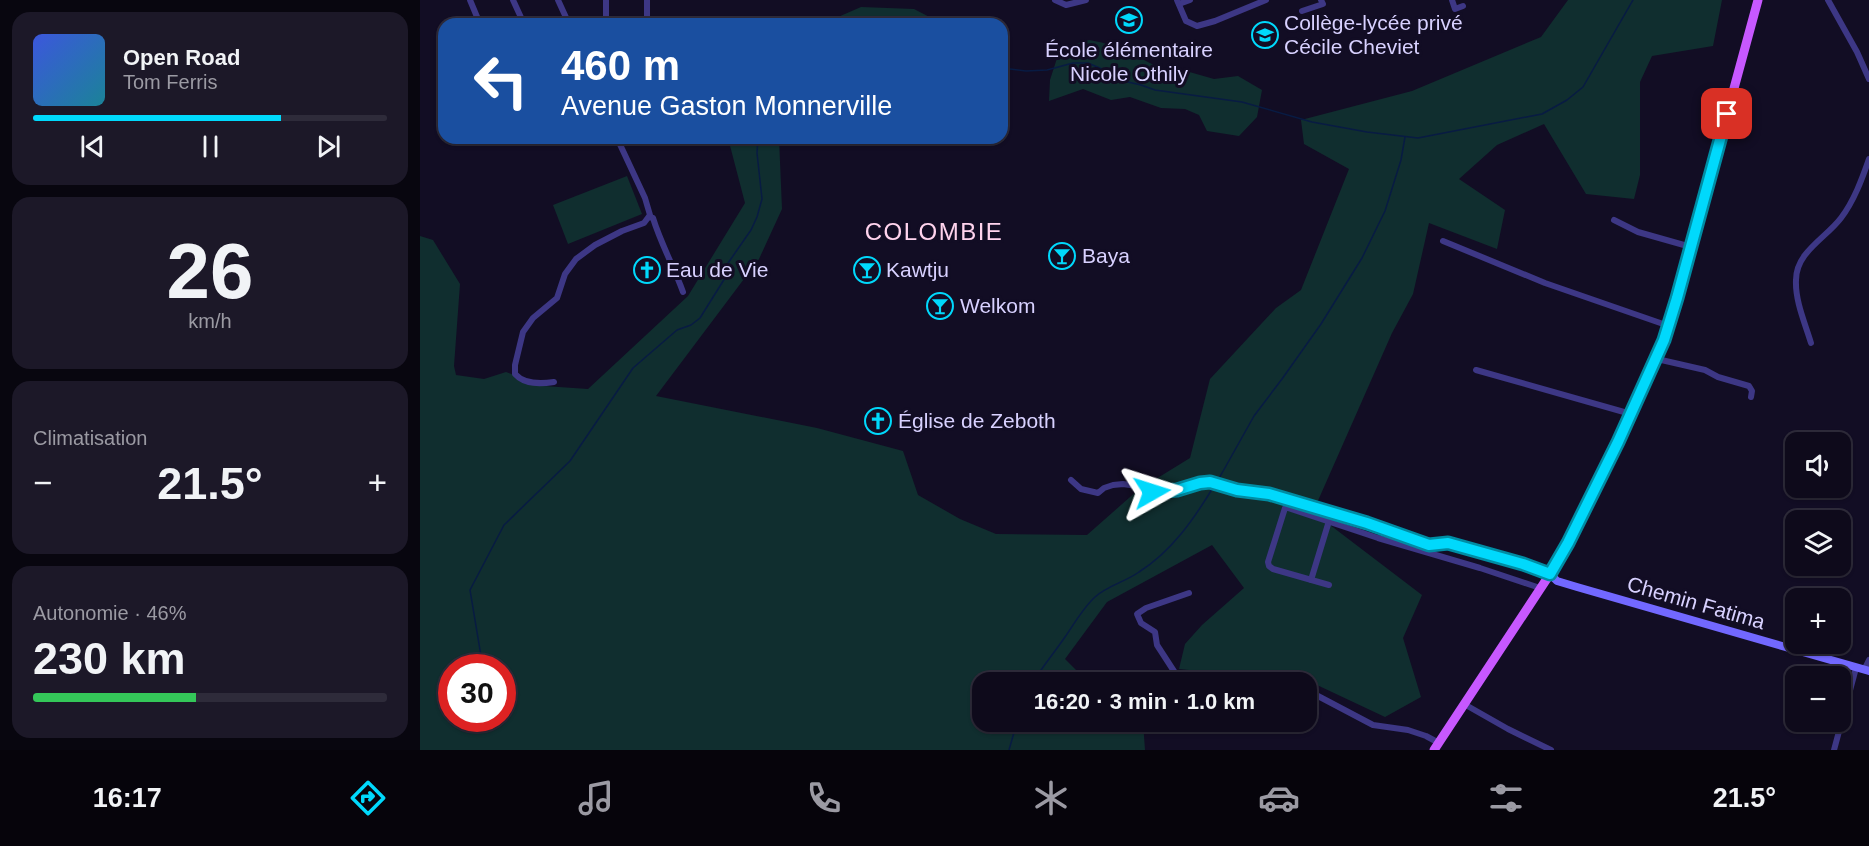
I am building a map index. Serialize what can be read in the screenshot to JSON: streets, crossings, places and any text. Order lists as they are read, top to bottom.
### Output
{
  "streets": {
    "street": ["Chemin Fatima"]
  },
  "districts": ["COLOMBIE"],
  "places": {
    "school or university": ["École élémentaire Nicole Othily", "Collège-lycée privé Cécile Cheviet"],
    "bar": ["Baya", "Kawtju", "Welkom"],
    "church": ["Eau de Vie", "Église de Zeboth"]
  },
  "page": {
    "turn": ["460 m", "Avenue Gaston Monnerville"],
    "song": ["Open Road", "Tom Ferris"],
    "tile": [
      ["26", "km/h"],
      "Climatisation",
      ["Autonomie · 46%", "230 km"]
    ],
    "map_buttons": ["+", "−"],
    "heat": ["−", "21.5°", "+"],
    "limit": "30",
    "trip": "16:20 · 3 min · 1.0 km",
    "tabs": ["16:17", "21.5°"]
  }
}
